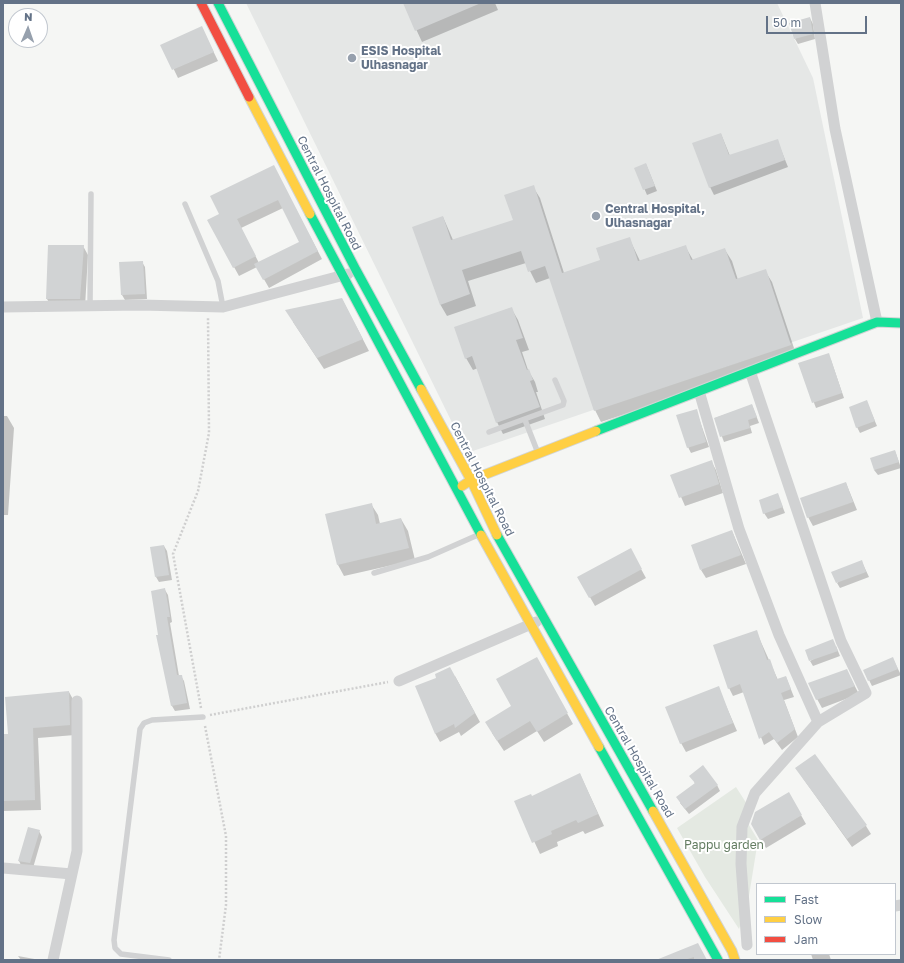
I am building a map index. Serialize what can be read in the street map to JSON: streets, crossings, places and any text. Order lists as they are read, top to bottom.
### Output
{
  "streets": {
    "street": ["Central Hospital Road"]
  },
  "parks": ["Pappu garden"],
  "places": ["ESIS Hospital Ulhasnagar", "Central Hospital, Ulhasnagar"],
  "legend": ["Fast", "Slow", "Jam"],
  "scale_bar": "50 m",
  "north": "top"
}
